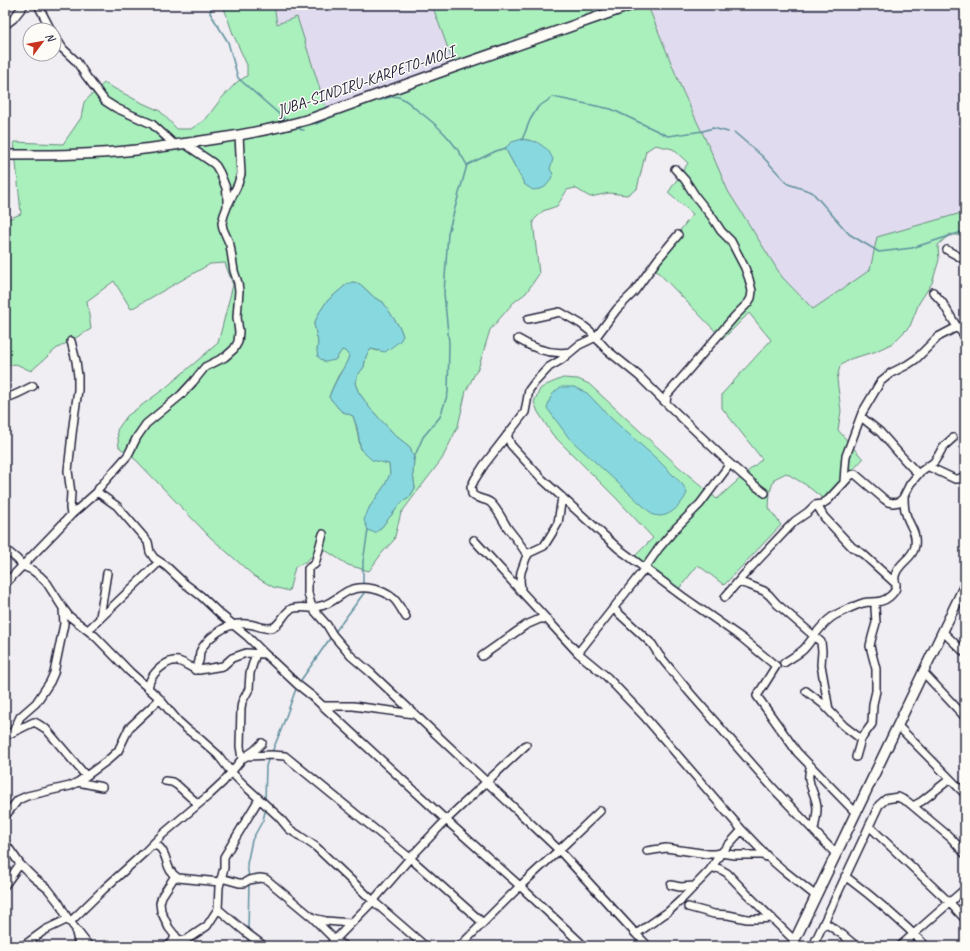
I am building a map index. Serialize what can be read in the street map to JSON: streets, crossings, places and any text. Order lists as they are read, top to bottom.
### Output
{
  "streets": {
    "main road": ["JUBA-SINDIRU-KARPETO-MOLI"]
  },
  "north": "top right"
}
